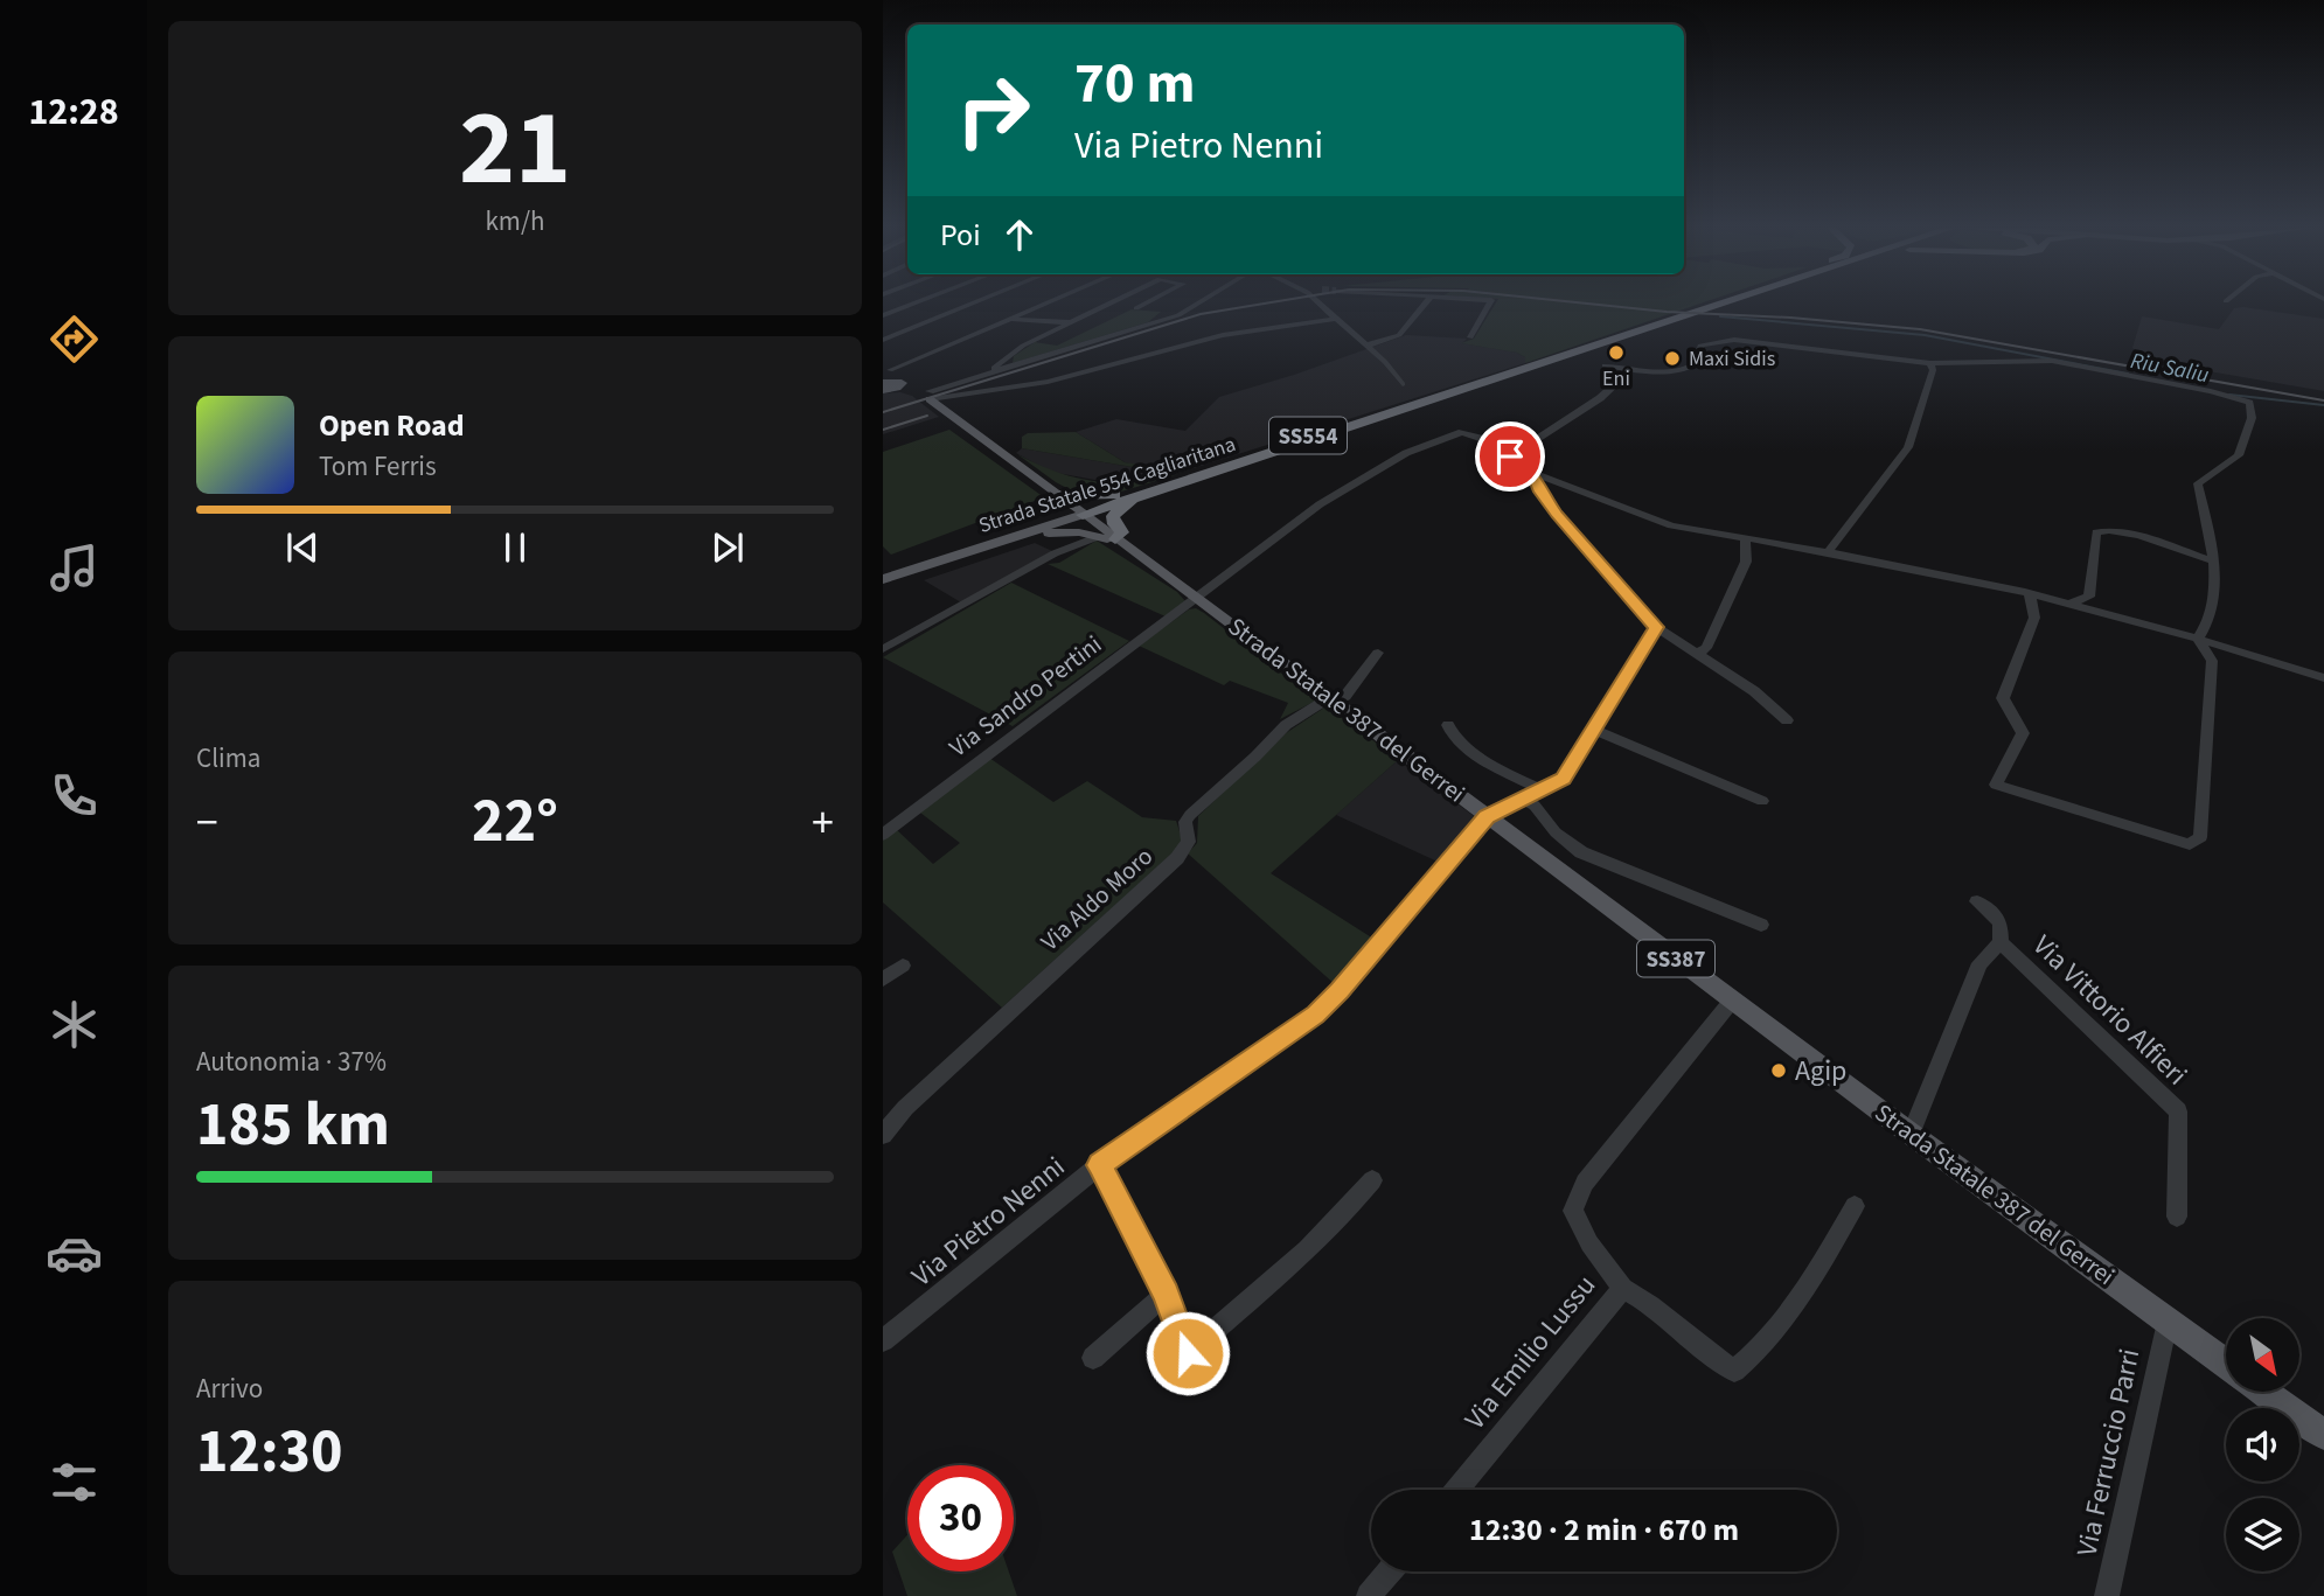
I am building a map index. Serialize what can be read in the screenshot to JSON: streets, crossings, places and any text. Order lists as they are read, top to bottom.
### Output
{
  "streets": {
    "highway": ["SS554", "Strada Statale 554 Cagliaritana"],
    "main road": ["Strada Statale 387 del Gerrei", "SS387"],
    "street": [
      "Via Sandro Pertini",
      "Via Aldo Moro",
      "Via Vittorio Alfieri",
      "Via Pietro Nenni",
      "Via Emilio Lussu",
      "Via Ferruccio Parri"
    ]
  },
  "crossings": [
    ["Strada Statale 554 Cagliaritana", "Strada Statale 387 del Gerrei"],
    ["Via Sandro Pertini", "Strada Statale 387 del Gerrei"],
    ["Strada Statale 387 del Gerrei", "Via Aldo Moro"],
    ["Strada Statale 387 del Gerrei", "Via Pietro Nenni"],
    ["Strada Statale 387 del Gerrei", "Via Emilio Lussu"],
    ["Strada Statale 387 del Gerrei", "Via Ferruccio Parri"]
  ],
  "water": ["Riu Saliu"],
  "places": ["Eni", "Maxi Sidis", "Agip"],
  "north": "bottom right",
  "page": {
    "tabs": "12:28",
    "tile": [
      ["21", "km/h"],
      "Clima",
      ["Autonomia · 37%", "185 km"],
      ["Arrivo", "12:30"]
    ],
    "turn": ["70 m", "Via Pietro Nenni"],
    "then": "Poi",
    "song": ["Open Road", "Tom Ferris"],
    "heat": ["−", "22°", "+"],
    "limit": "30",
    "trip": "12:30 · 2 min · 670 m"
  }
}
